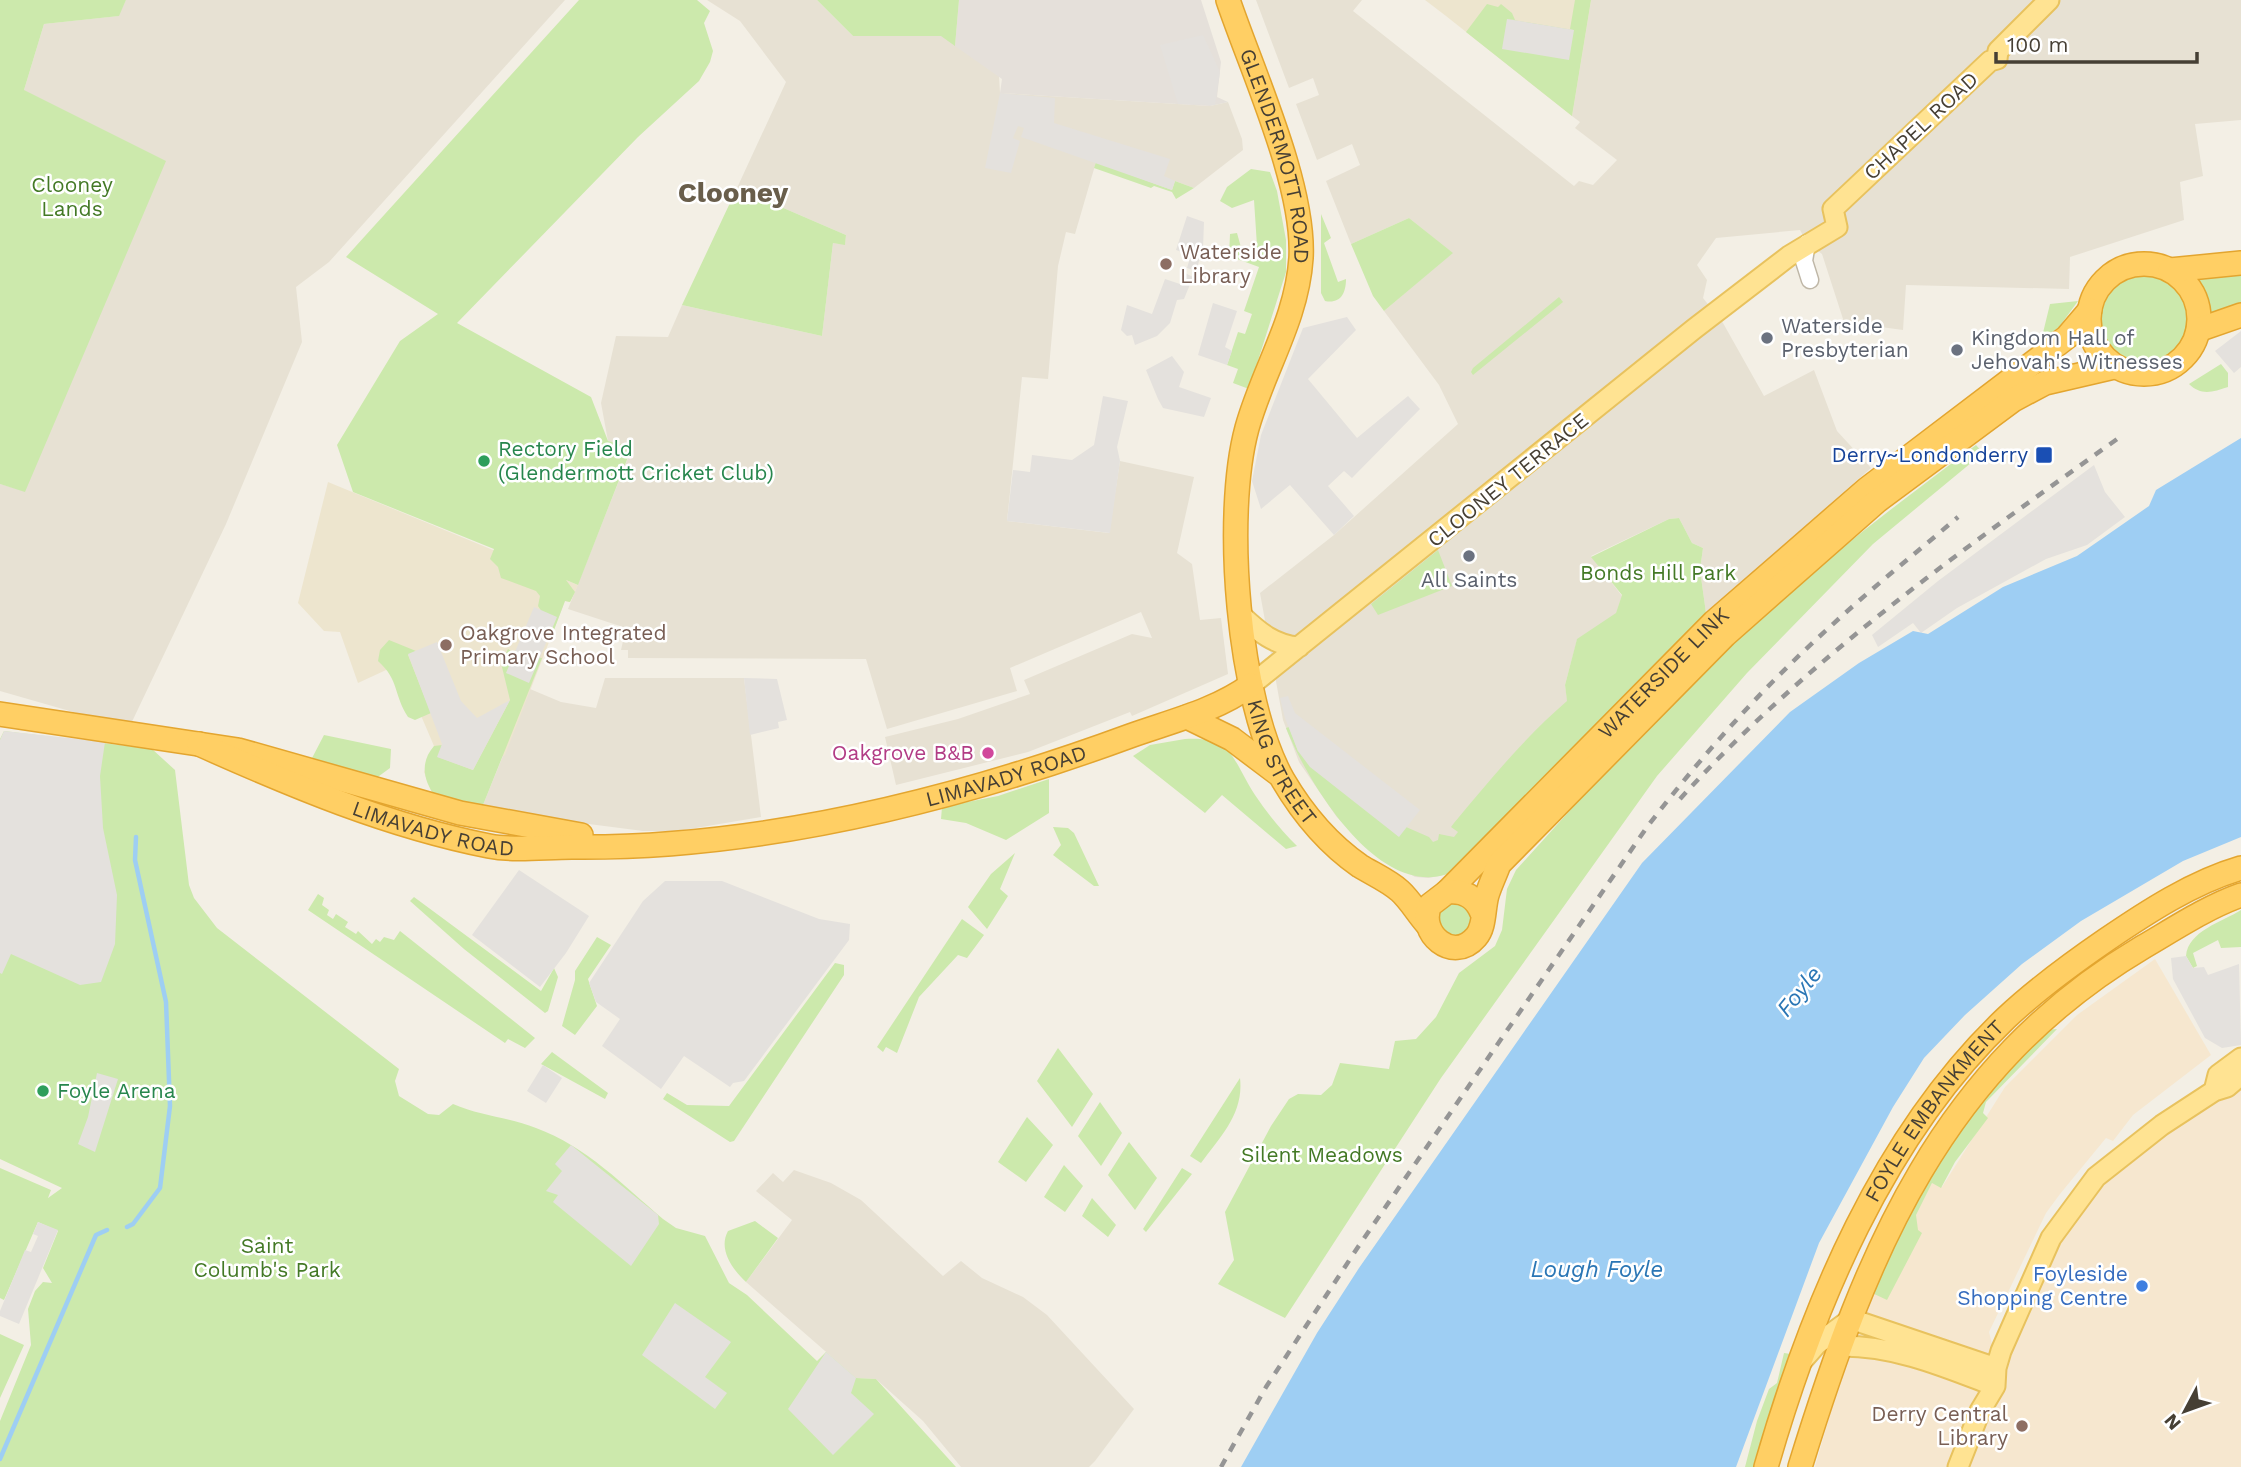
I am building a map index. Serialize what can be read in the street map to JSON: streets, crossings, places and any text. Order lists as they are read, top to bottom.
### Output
{
  "streets": {
    "highway": [
      "GLENDERMOTT ROAD",
      "WATERSIDE LINK",
      "KING STREET",
      "LIMAVADY ROAD",
      "FOYLE EMBANKMENT"
    ],
    "main road": ["CHAPEL ROAD", "CLOONEY TERRACE"]
  },
  "crossings": [
    ["CHAPEL ROAD", "CLOONEY TERRACE"],
    ["GLENDERMOTT ROAD", "CLOONEY TERRACE"],
    ["GLENDERMOTT ROAD", "KING STREET"],
    ["CLOONEY TERRACE", "KING STREET"],
    ["WATERSIDE LINK", "KING STREET"],
    ["KING STREET", "LIMAVADY ROAD"]
  ],
  "districts": ["Clooney"],
  "water": ["Foyle", "Lough Foyle"],
  "parks": [
    "Clooney Lands",
    "Bonds Hill Park",
    "Silent Meadows",
    "Saint Columb's Park"
  ],
  "places": {
    "other": [
      "Waterside Library",
      "Waterside Presbyterian",
      "Kingdom Hall of Jehovah's Witnesses",
      "Rectory Field (Glendermott Cricket Club)",
      "All Saints",
      "Oakgrove Integrated Primary School",
      "Oakgrove B&B",
      "Foyle Arena",
      "Foyleside Shopping Centre",
      "Derry Central Library"
    ],
    "transit": ["Derry~Londonderry"]
  },
  "scale_bar": "100 m",
  "north": "bottom left"
}
